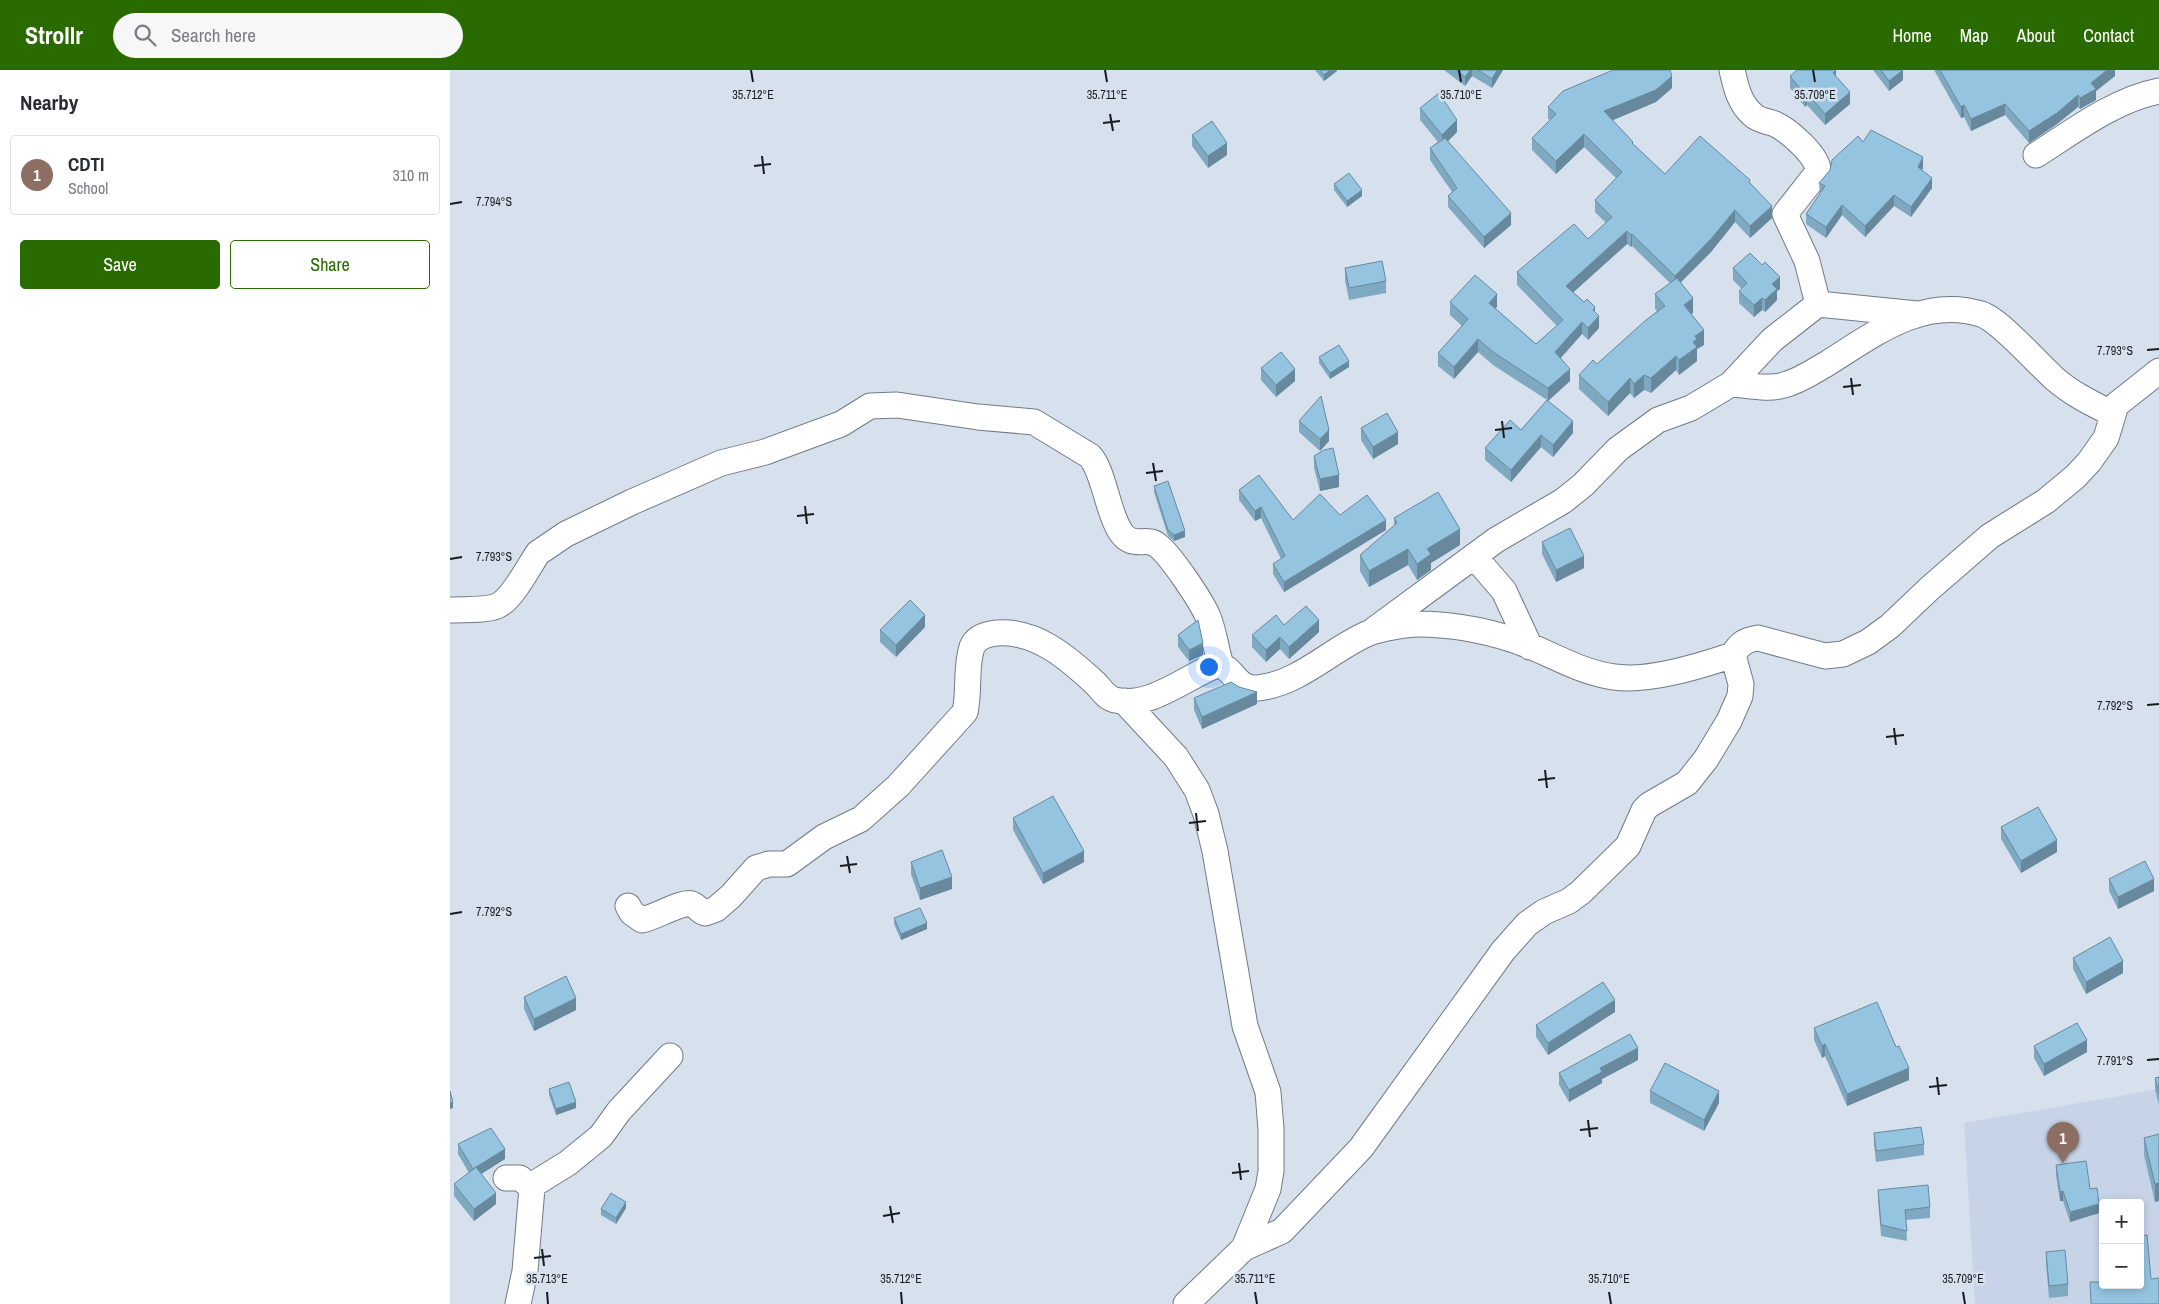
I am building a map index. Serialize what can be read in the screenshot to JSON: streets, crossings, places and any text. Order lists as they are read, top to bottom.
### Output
{
  "page": {
    "header": "Strollr",
    "search": "Search here",
    "nav": [
      "Home",
      "Map",
      "About",
      "Contact"
    ],
    "heading": "Nearby",
    "list": [
      {
        "mark": "1",
        "name": "CDTI",
        "note": "School",
        "value": "310 m"
      }
    ],
    "buttons": ["Save", "Share"],
    "pins": "1",
    "map_buttons": ["+", "−"]
  },
  "coordinates": [
    "35.712°E",
    "35.711°E",
    "35.710°E",
    "35.709°E",
    "7.794°S",
    "7.793°S",
    "7.792°S",
    "7.791°S",
    "35.713°E"
  ]
}
